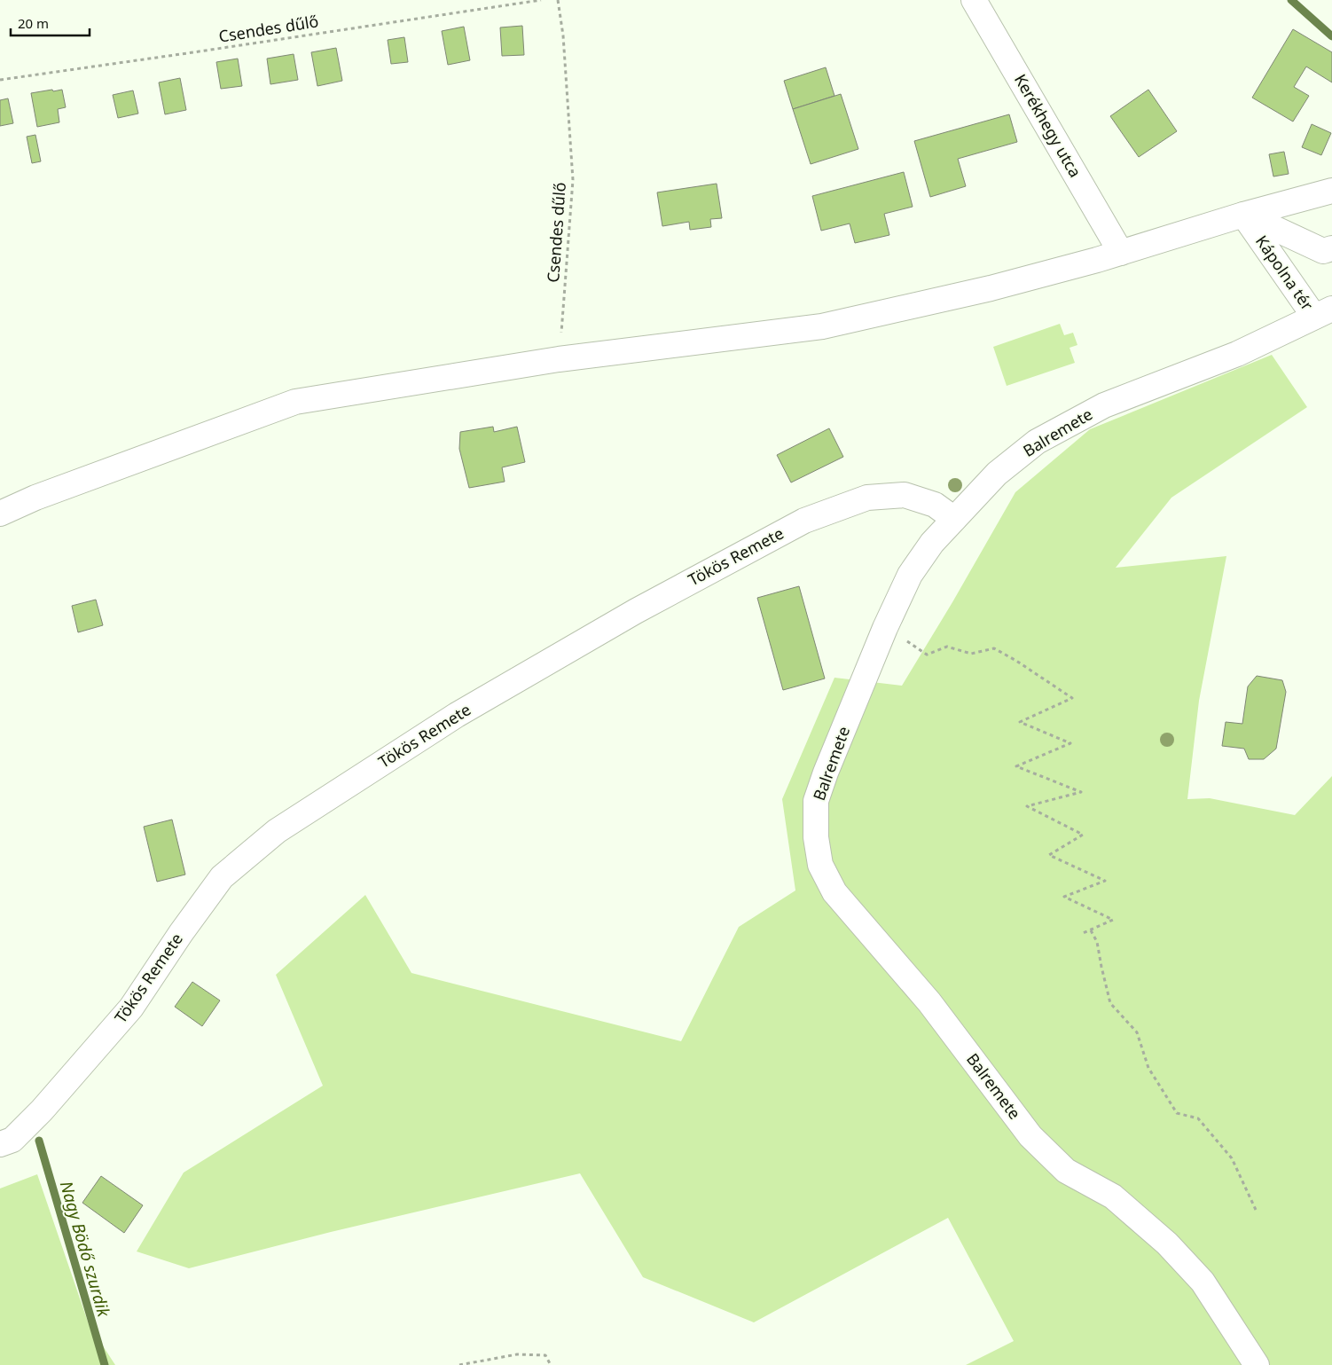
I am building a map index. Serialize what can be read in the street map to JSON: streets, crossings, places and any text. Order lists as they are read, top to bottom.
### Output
{
  "streets": {
    "street": [
      "Kerékhegy utca",
      "Kápolna tér",
      "Balremete",
      "Tökös Remete"
    ],
    "path": ["Csendes dűlő"]
  },
  "crossings": [
    ["Csendes dűlő", "Kápolna tér"],
    ["Kerékhegy utca", "Kápolna tér"],
    ["Kápolna tér", "Balremete"],
    ["Balremete", "Tökös Remete"]
  ],
  "water": ["Nagy Bödő szurdik"],
  "scale_bar": "20 m"
}
